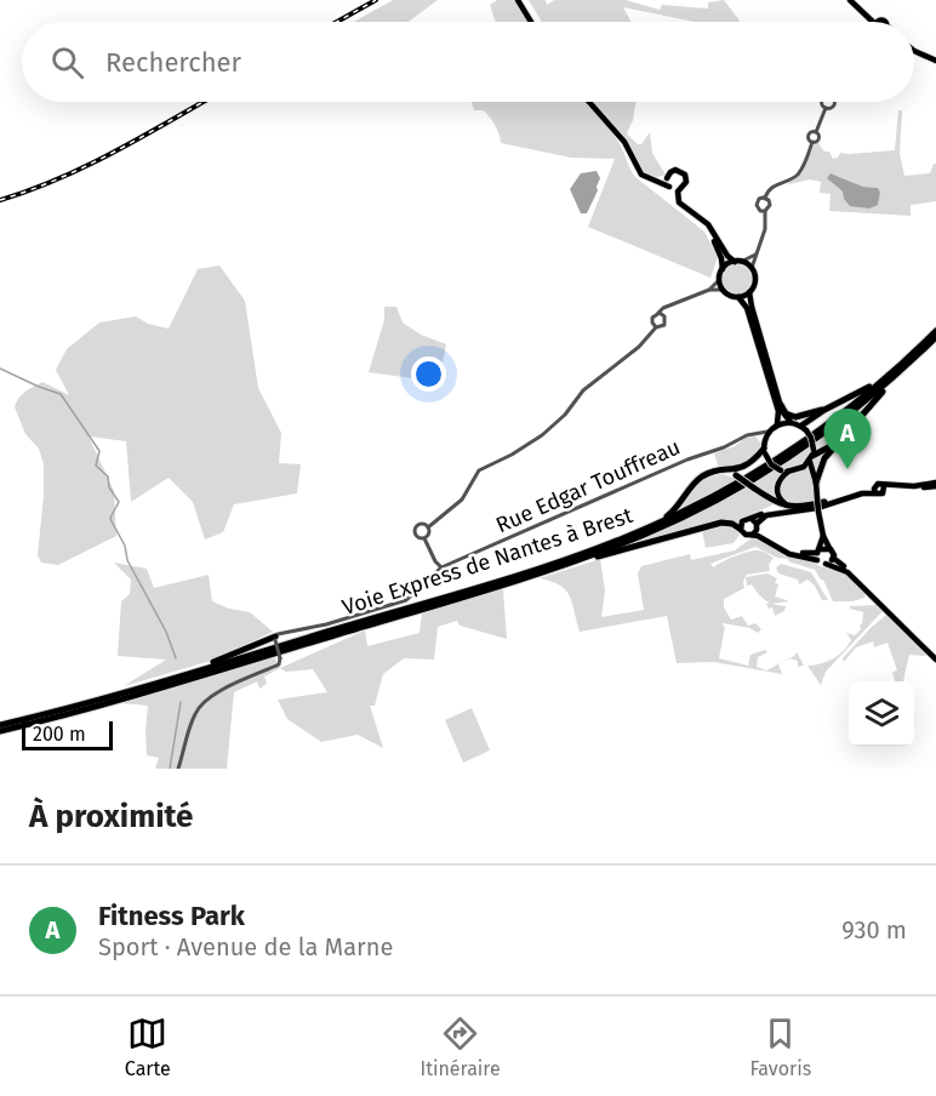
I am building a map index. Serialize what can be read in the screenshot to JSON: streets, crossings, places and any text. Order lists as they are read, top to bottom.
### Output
{
  "streets": {
    "highway": ["Voie Express de Nantes à Brest"],
    "street": ["Rue Edgar Touffreau"]
  },
  "scale_bar": "200 m",
  "page": {
    "search": "Rechercher",
    "pins": "A",
    "scale": "200 m",
    "heading": "À proximité",
    "list": [
      {
        "mark": "A",
        "name": "Fitness Park",
        "note": "Sport · Avenue de la Marne",
        "value": "930 m"
      }
    ],
    "nav": ["Carte", "Itinéraire", "Favoris"]
  }
}
